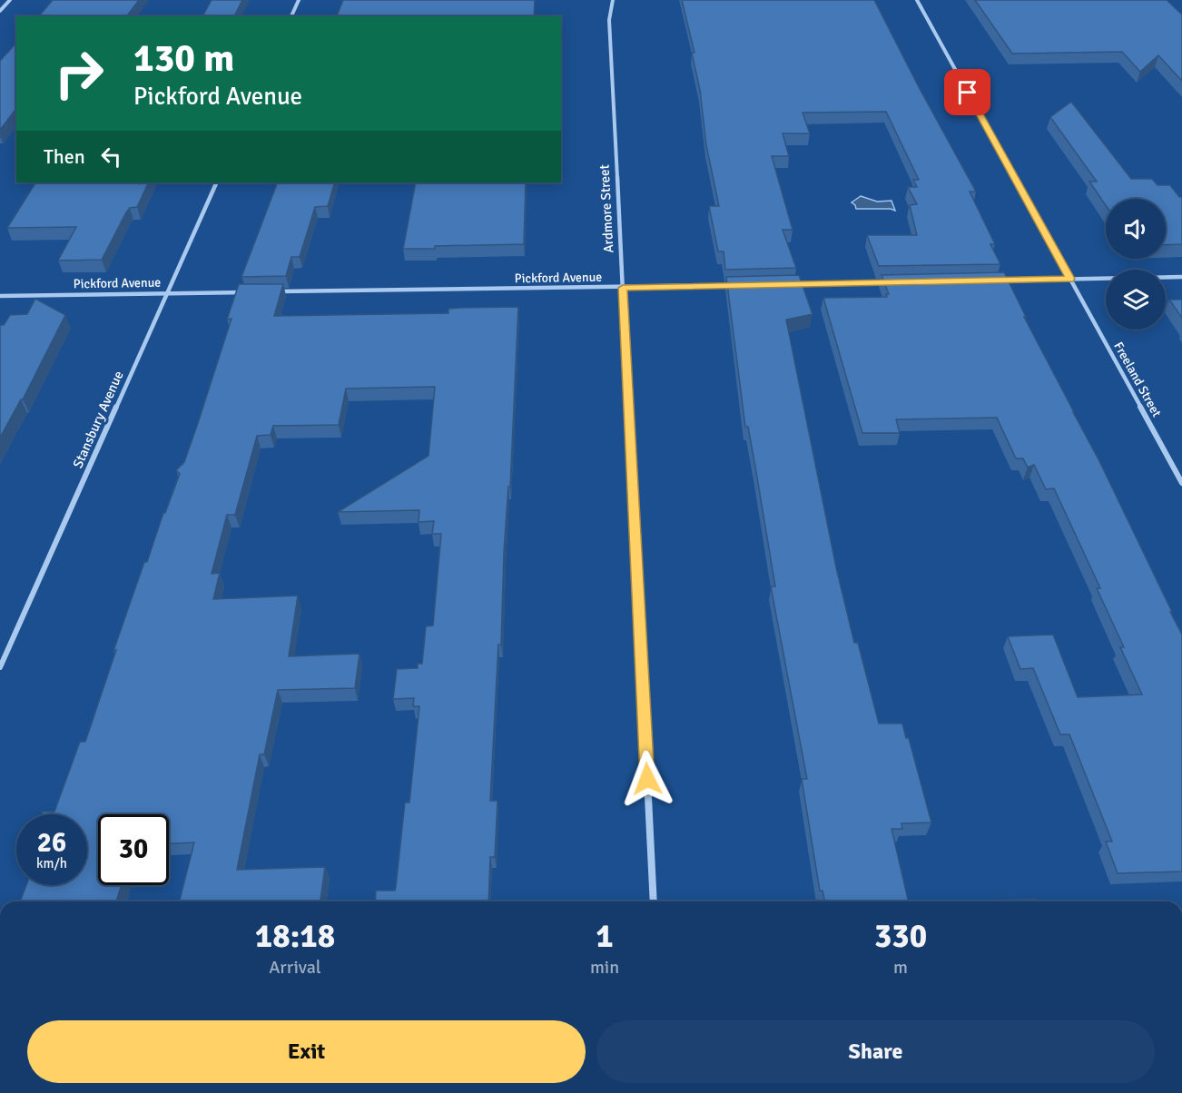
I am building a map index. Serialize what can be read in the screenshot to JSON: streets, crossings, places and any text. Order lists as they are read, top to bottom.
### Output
{
  "streets": {
    "street": [
      "Ardmore Street",
      "Pickford Avenue",
      "Freeland Street",
      "Stansbury Avenue"
    ]
  },
  "crossings": [
    ["Ardmore Street", "Pickford Avenue"],
    ["Pickford Avenue", "Stansbury Avenue"]
  ],
  "page": {
    "turn": ["130 m", "Pickford Avenue"],
    "then": "Then",
    "speed": "26 km/h",
    "limit": "30",
    "eta": [
      "18:18",
      "Arrival",
      "1",
      "min",
      "330",
      "m"
    ],
    "buttons": ["Exit", "Share"]
  }
}
